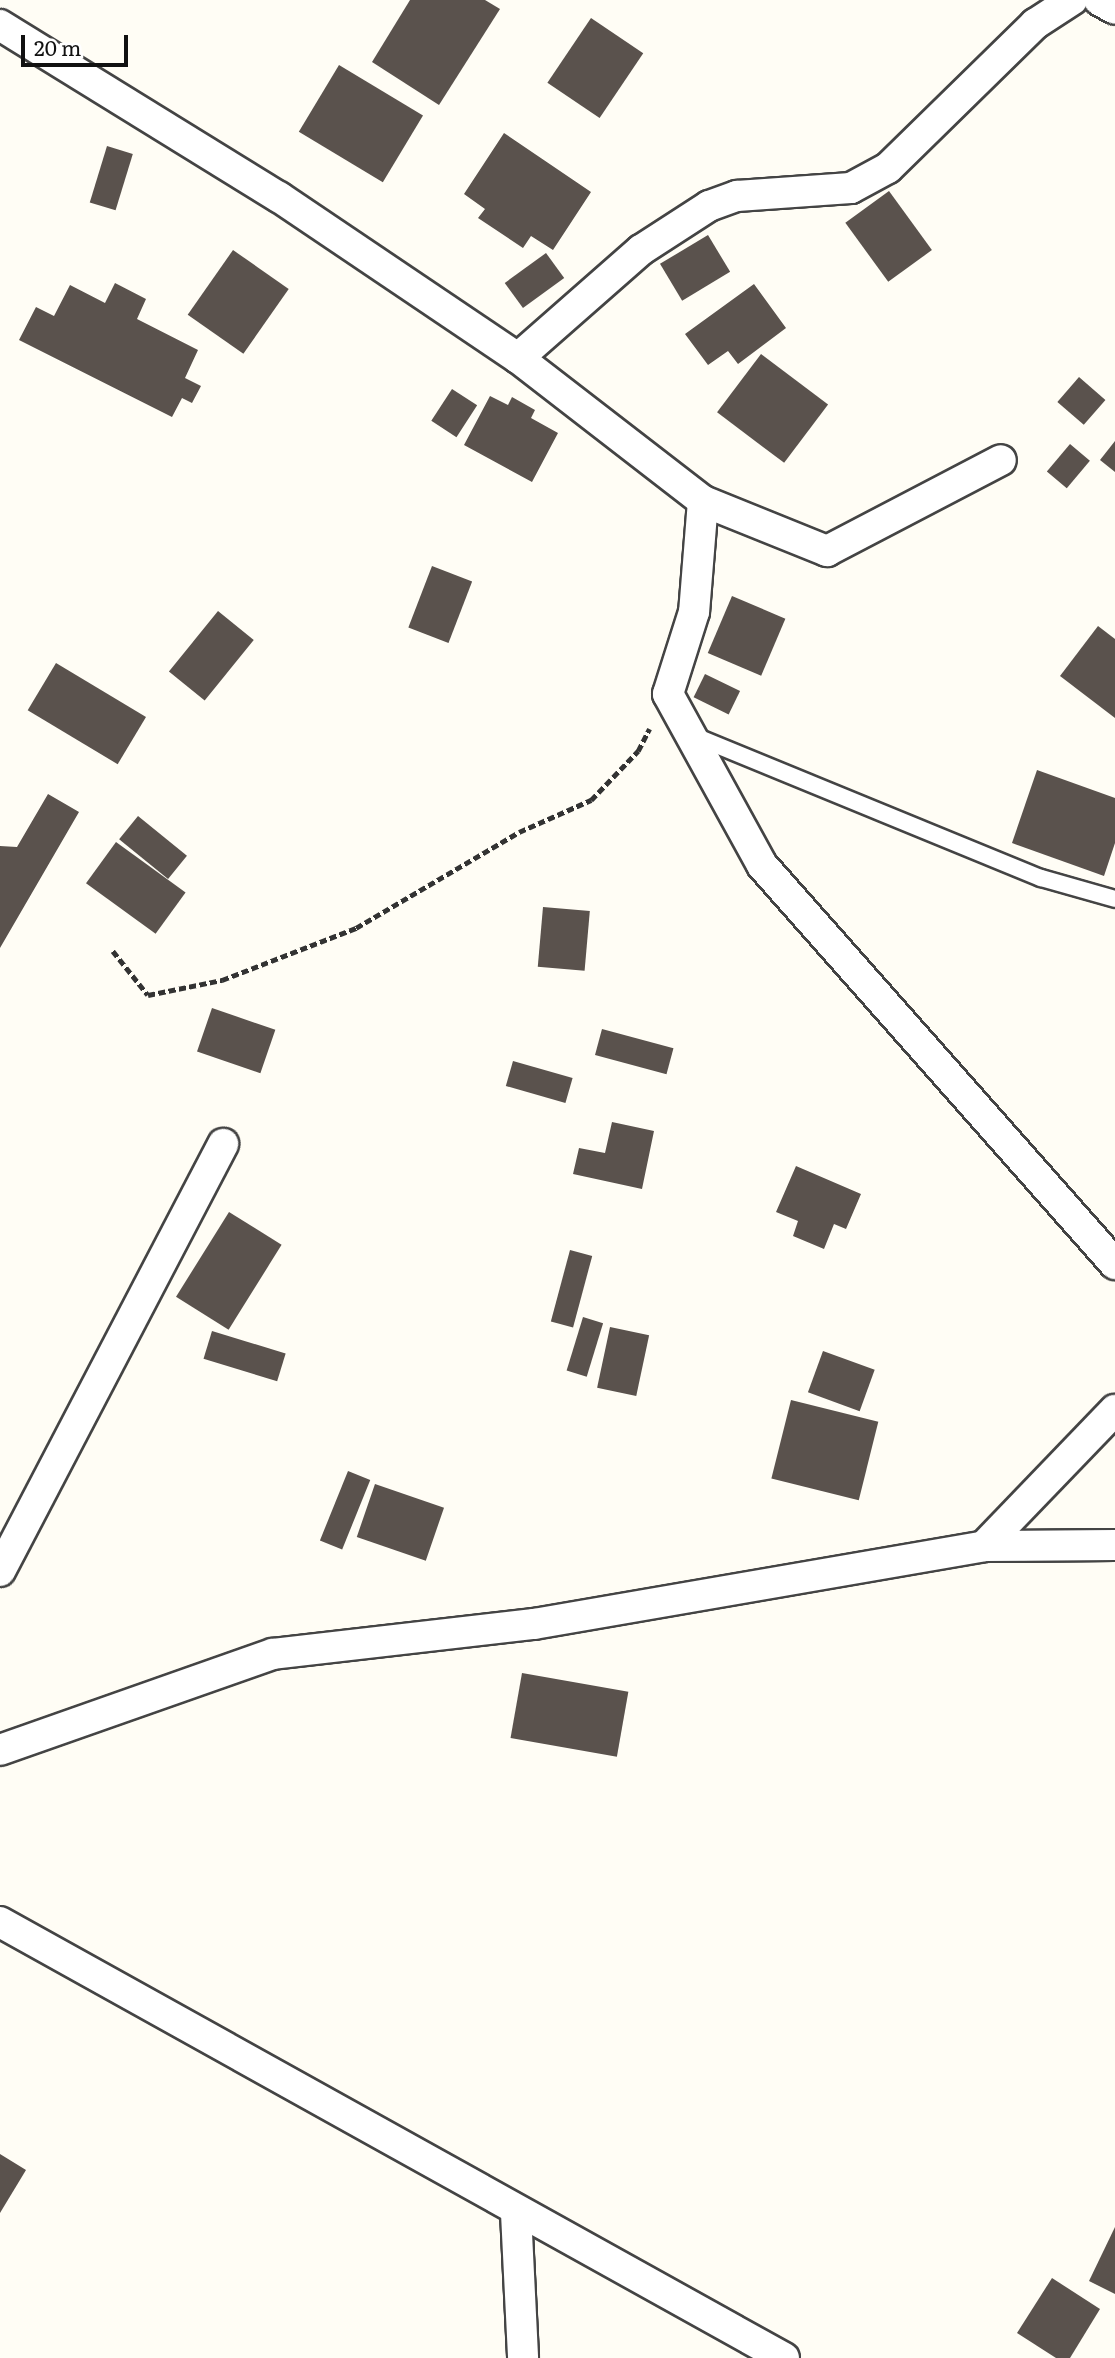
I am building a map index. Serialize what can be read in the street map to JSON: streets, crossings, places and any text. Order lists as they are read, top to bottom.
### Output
{
  "scale_bar": "20 m"
}
